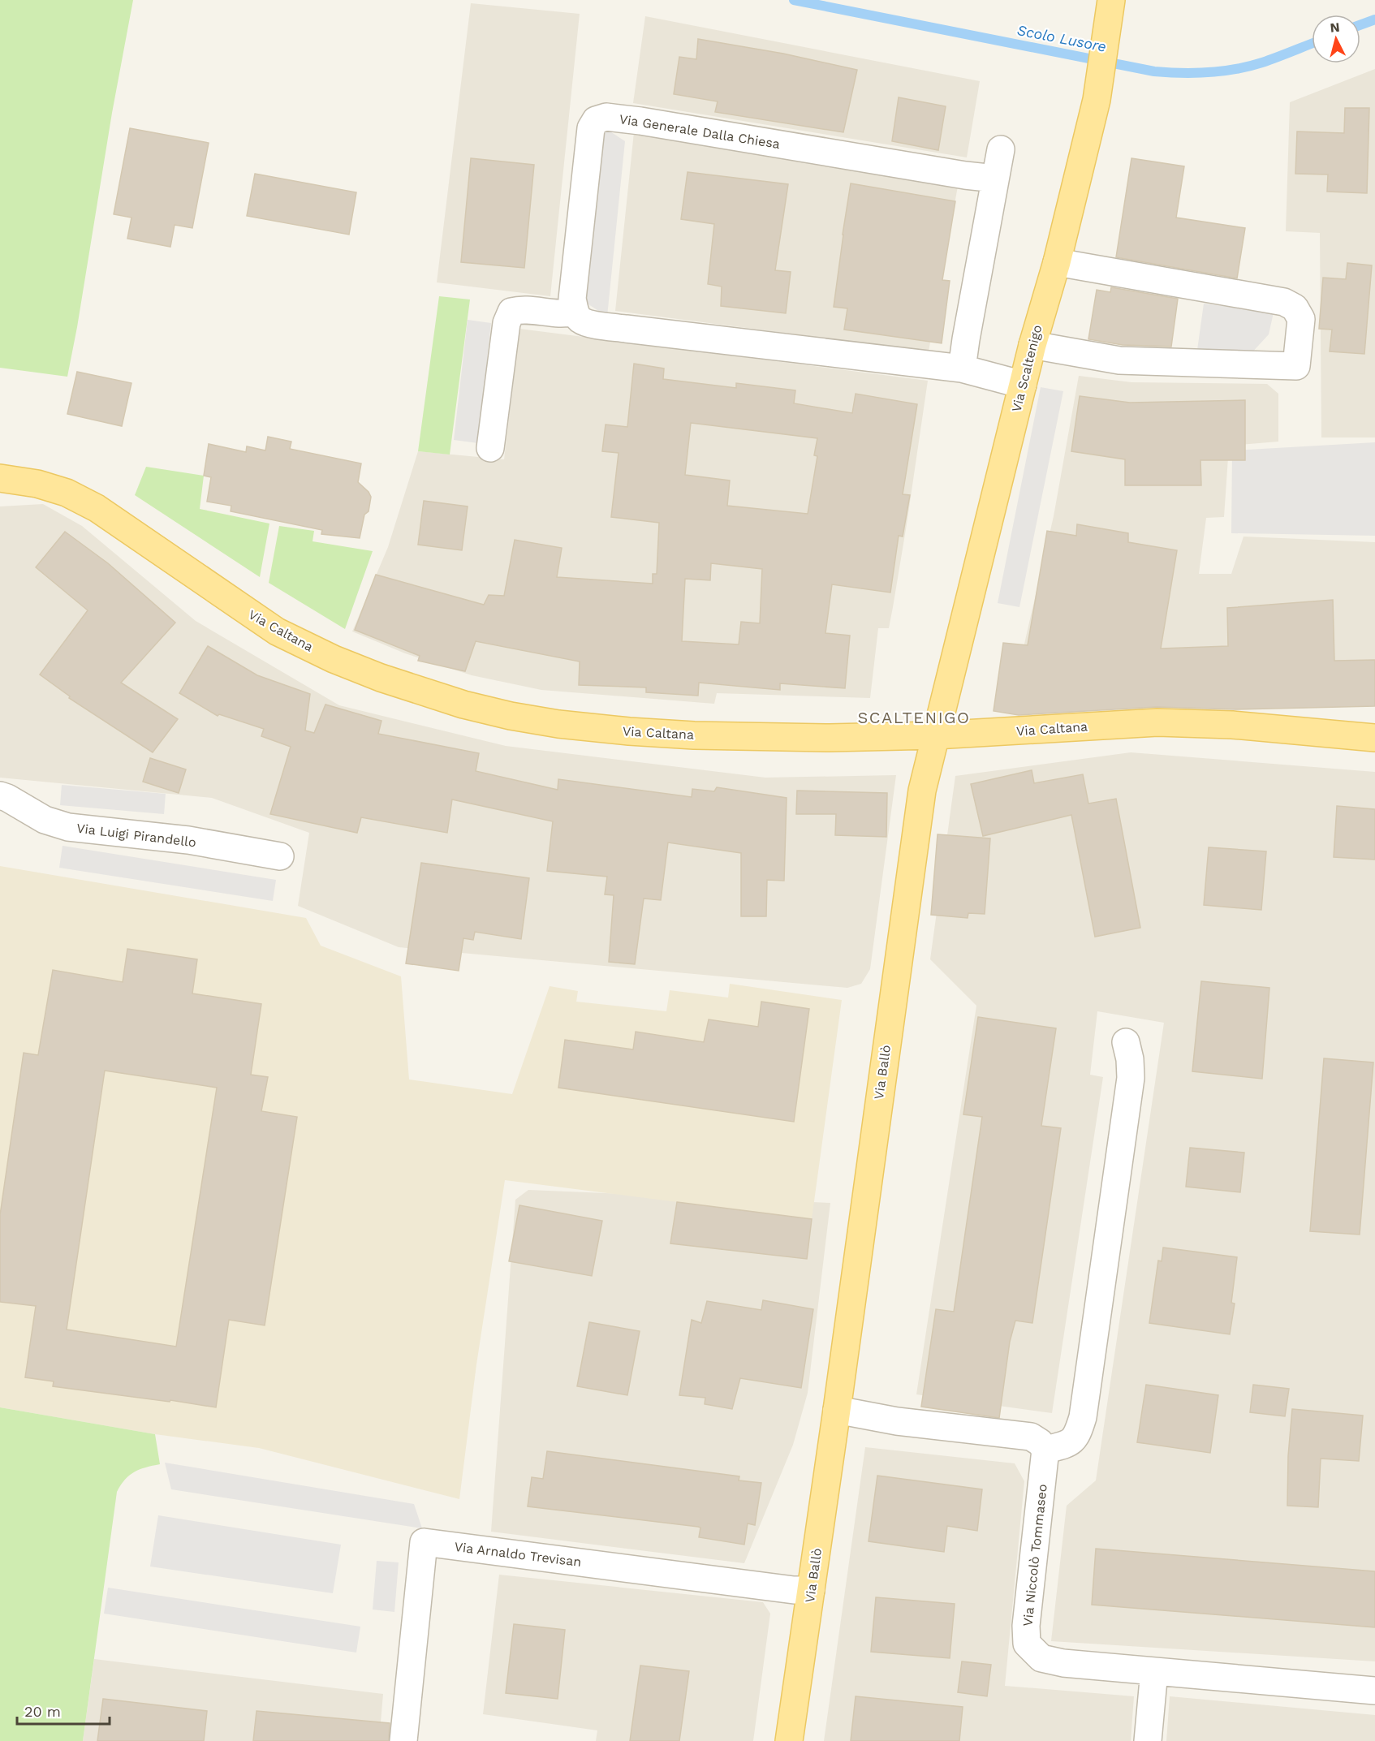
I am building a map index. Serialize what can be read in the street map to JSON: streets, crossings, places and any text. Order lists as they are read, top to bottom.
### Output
{
  "streets": {
    "main road": ["Via Scaltenigo", "Via Caltana", "Via Ballò"],
    "street": [
      "Via Generale Dalla Chiesa",
      "Via Luigi Pirandello",
      "Via Arnaldo Trevisan",
      "Via Niccolò Tommaseo"
    ]
  },
  "crossings": [
    ["Via Scaltenigo", "Via Caltana"],
    ["Via Scaltenigo", "Via Ballò"],
    ["Via Caltana", "Via Ballò"],
    ["Via Ballò", "Via Arnaldo Trevisan"]
  ],
  "districts": ["SCALTENIGO"],
  "water": ["Scolo Lusore"],
  "scale_bar": "20 m",
  "north": "top"
}
